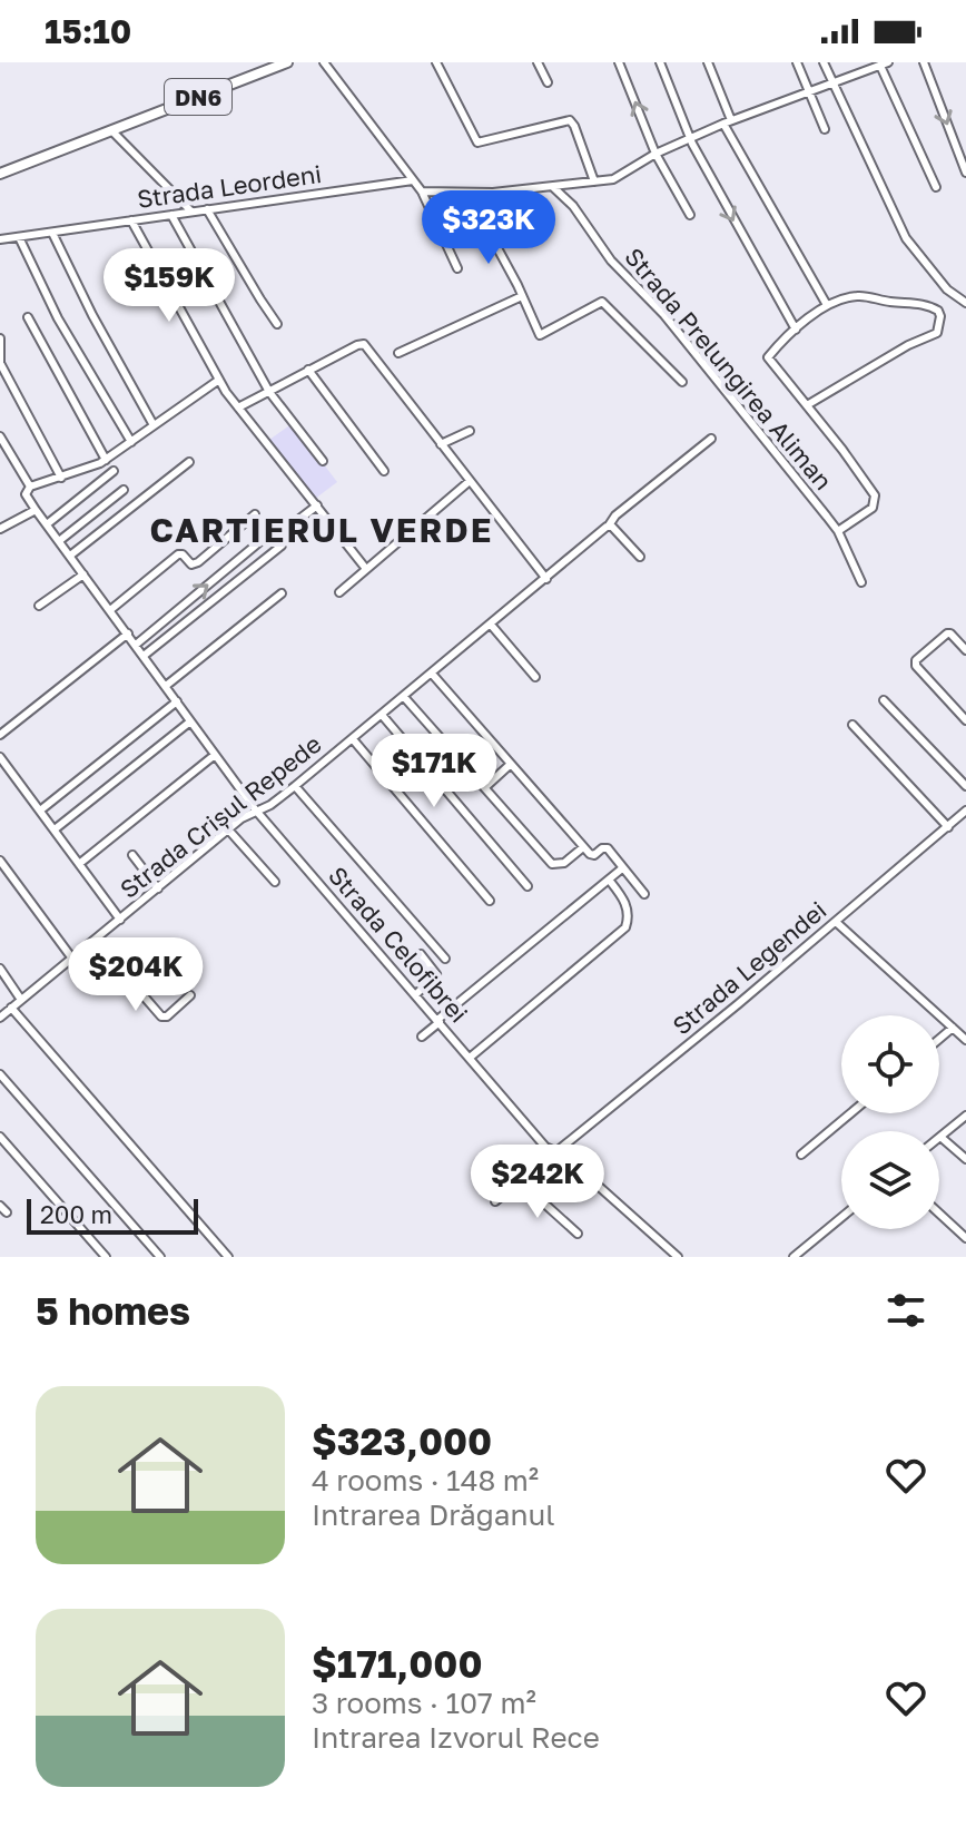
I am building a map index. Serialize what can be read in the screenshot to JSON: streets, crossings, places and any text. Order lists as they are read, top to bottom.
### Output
{
  "streets": {
    "main road": ["DN6"],
    "street": [
      "Strada Leordeni",
      "Strada Prelungirea Aliman",
      "Strada Crișul Repede",
      "Strada Celofibrei",
      "Strada Legendei"
    ]
  },
  "crossings": [
    ["Strada Crișul Repede", "Strada Celofibrei"],
    ["Strada Celofibrei", "Strada Legendei"]
  ],
  "districts": ["CARTIERUL VERDE"],
  "scale_bar": "200 m",
  "page": {
    "status": "15:10",
    "price": [
      "$323K",
      "$159K",
      "$171K",
      "$204K",
      "$242K"
    ],
    "scale": "200 m",
    "heading": "5 homes",
    "list": [
      {
        "name": "$323,000",
        "note": "4 rooms · 148 m² · Intrarea Drăganul"
      },
      {
        "name": "$171,000",
        "note": "3 rooms · 107 m² · Intrarea Izvorul Rece"
      }
    ]
  }
}
